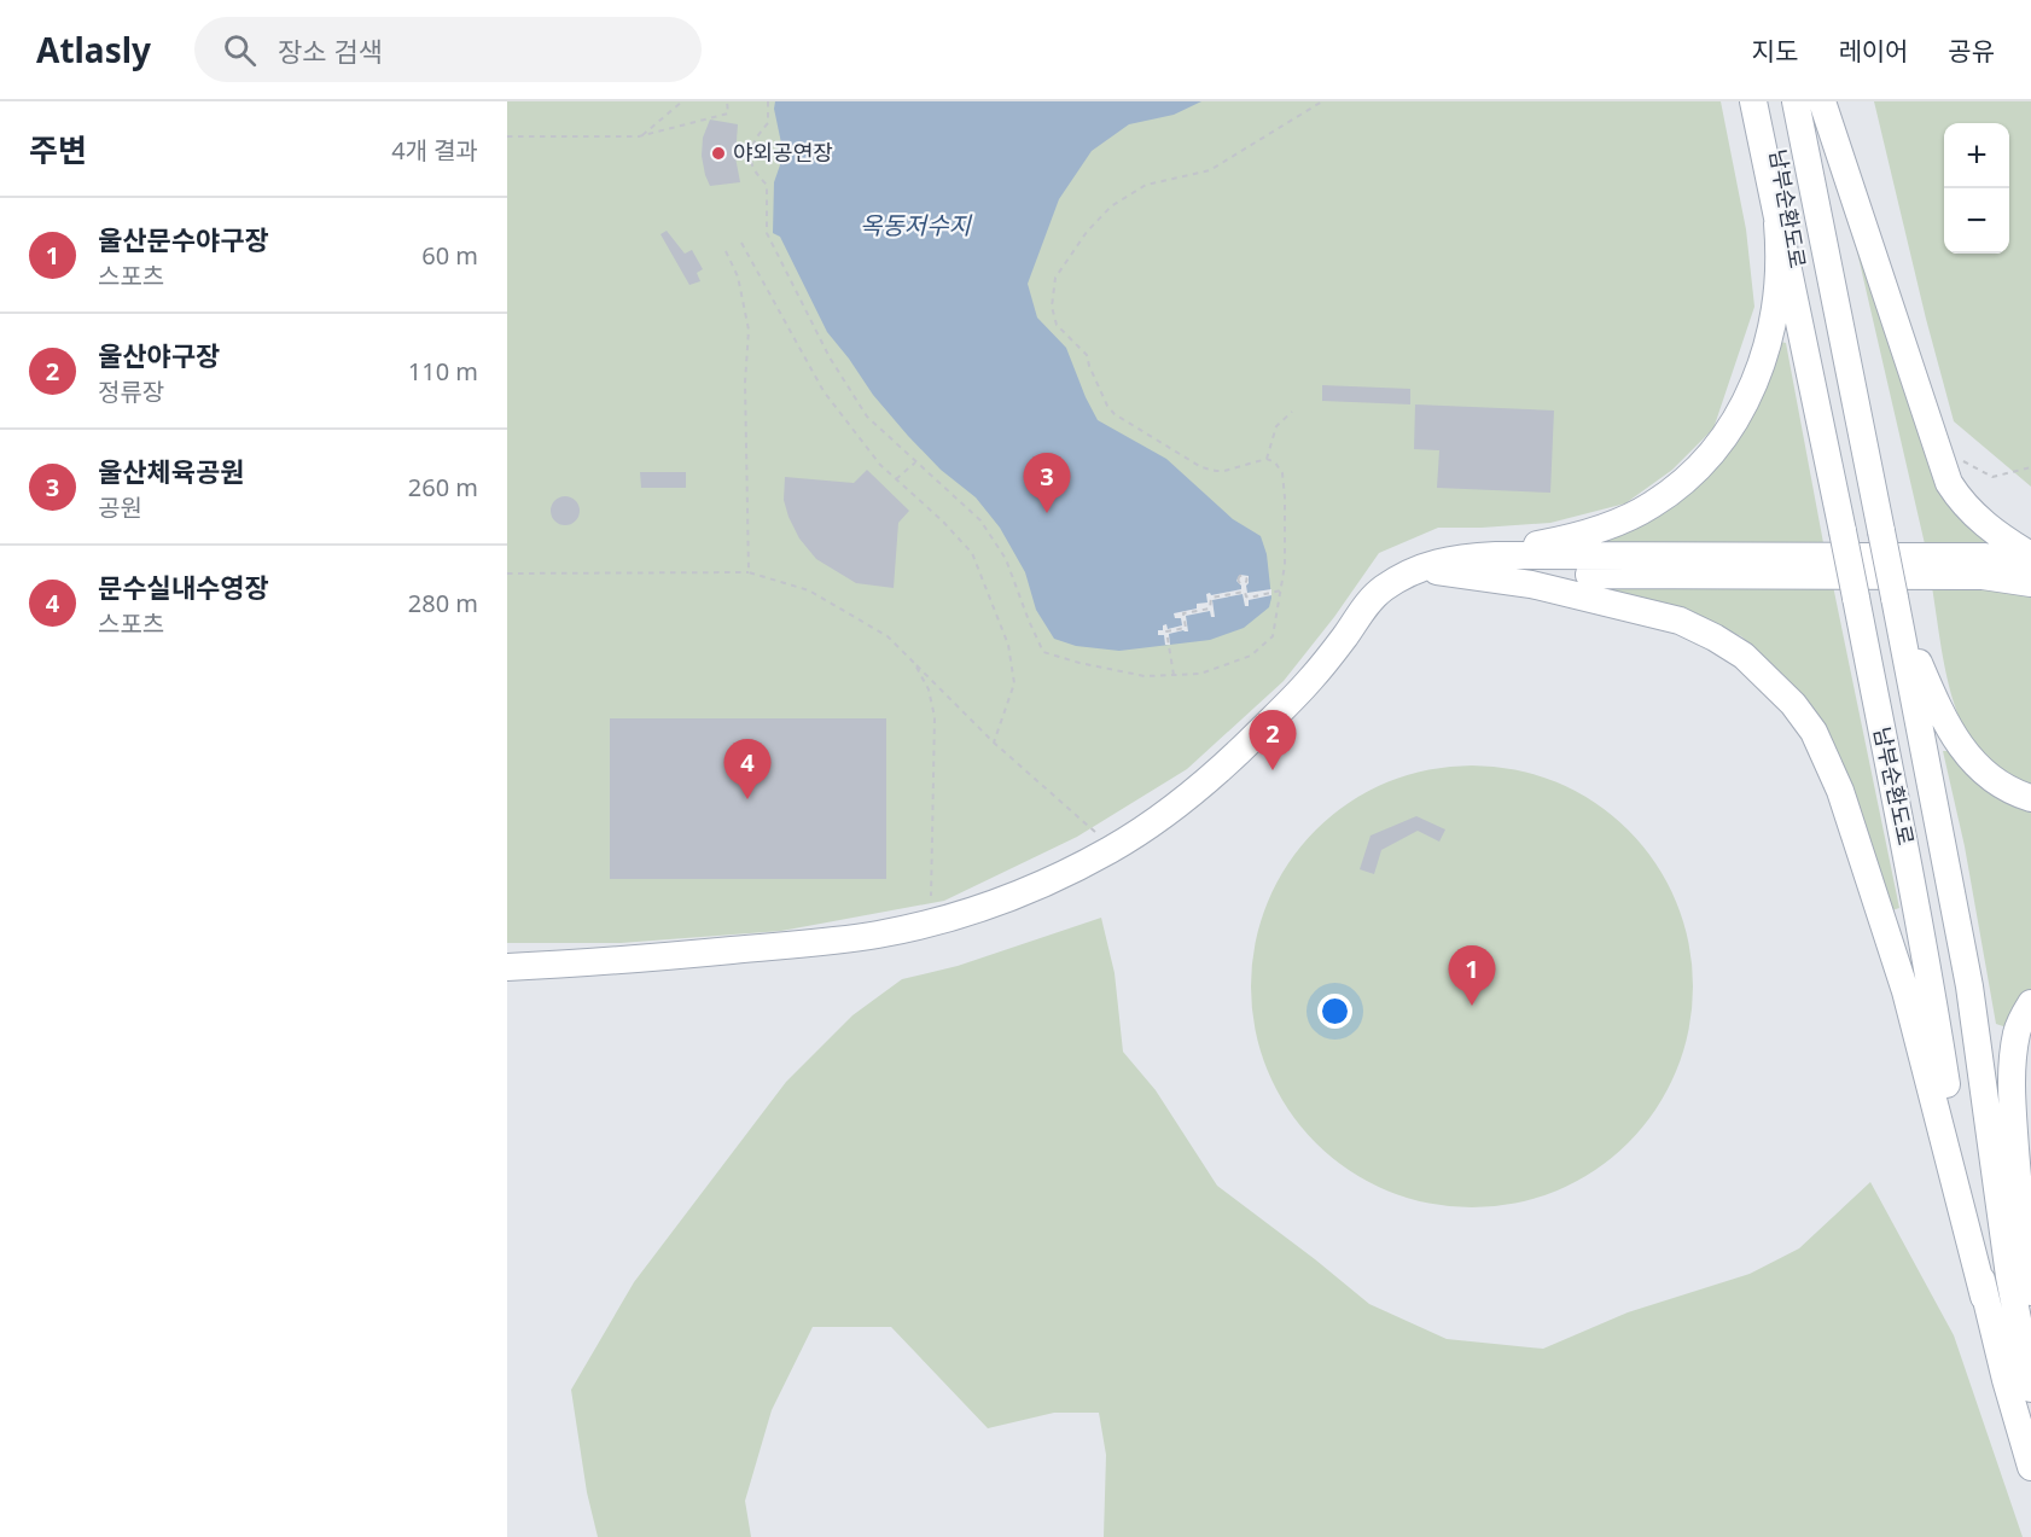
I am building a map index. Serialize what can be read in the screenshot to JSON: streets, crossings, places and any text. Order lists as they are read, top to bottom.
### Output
{
  "streets": {
    "main road": ["남부순환도로"]
  },
  "water": ["옥동저수지"],
  "places": ["야외공연장"],
  "page": {
    "header": "Atlasly",
    "search": "장소 검색",
    "nav": ["지도", "레이어", "공유"],
    "heading": ["주변", "4개 결과"],
    "map_buttons": ["+", "−"],
    "list": [
      {
        "mark": "1",
        "name": "울산문수야구장",
        "note": "스포츠",
        "value": "60 m"
      },
      {
        "mark": "2",
        "name": "울산야구장",
        "note": "정류장",
        "value": "110 m"
      },
      {
        "mark": "3",
        "name": "울산체육공원",
        "note": "공원",
        "value": "260 m"
      },
      {
        "mark": "4",
        "name": "문수실내수영장",
        "note": "스포츠",
        "value": "280 m"
      }
    ],
    "pins": [
      "3",
      "2",
      "4",
      "1"
    ]
  }
}
